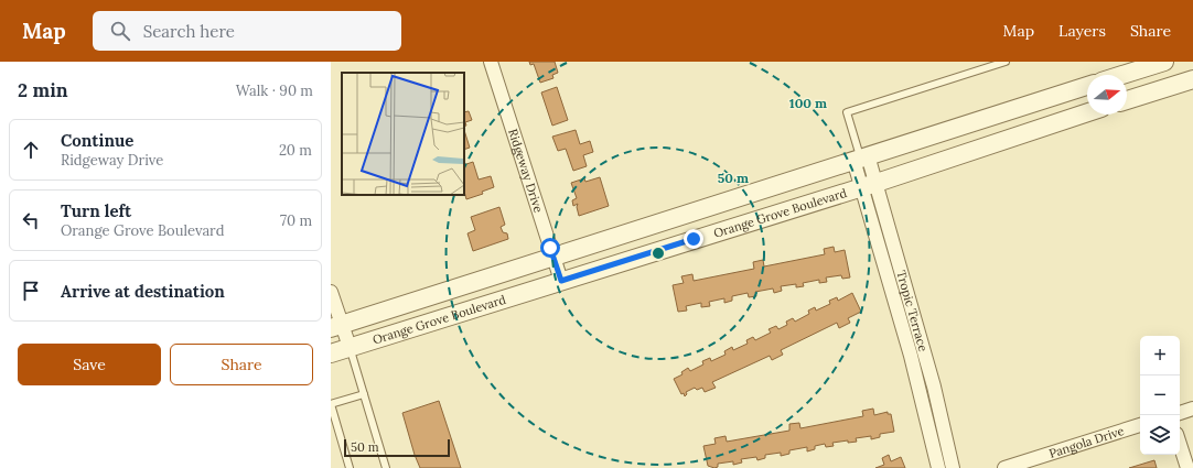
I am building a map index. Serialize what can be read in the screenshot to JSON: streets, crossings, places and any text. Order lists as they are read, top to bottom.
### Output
{
  "streets": {
    "street": [
      "Ridgeway Drive",
      "Orange Grove Boulevard",
      "Tropic Terrace",
      "Pangola Drive"
    ]
  },
  "crossings": [
    ["Ridgeway Drive", "Orange Grove Boulevard"],
    ["Orange Grove Boulevard", "Tropic Terrace"]
  ],
  "scale_bar": "50 m",
  "north": "right",
  "page": {
    "header": "Map",
    "search": "Search here",
    "nav": ["Map", "Layers", "Share"],
    "heading": ["2 min", "Walk · 90 m"],
    "list": [
      ["Continue", "Ridgeway Drive", "20 m"],
      ["Turn left", "Orange Grove Boulevard", "70 m"],
      "Arrive at destination"
    ],
    "buttons": ["Save", "Share"],
    "map_buttons": ["+", "−"],
    "scale": "50 m"
  },
  "rings": ["100 m", "50 m"]
}
